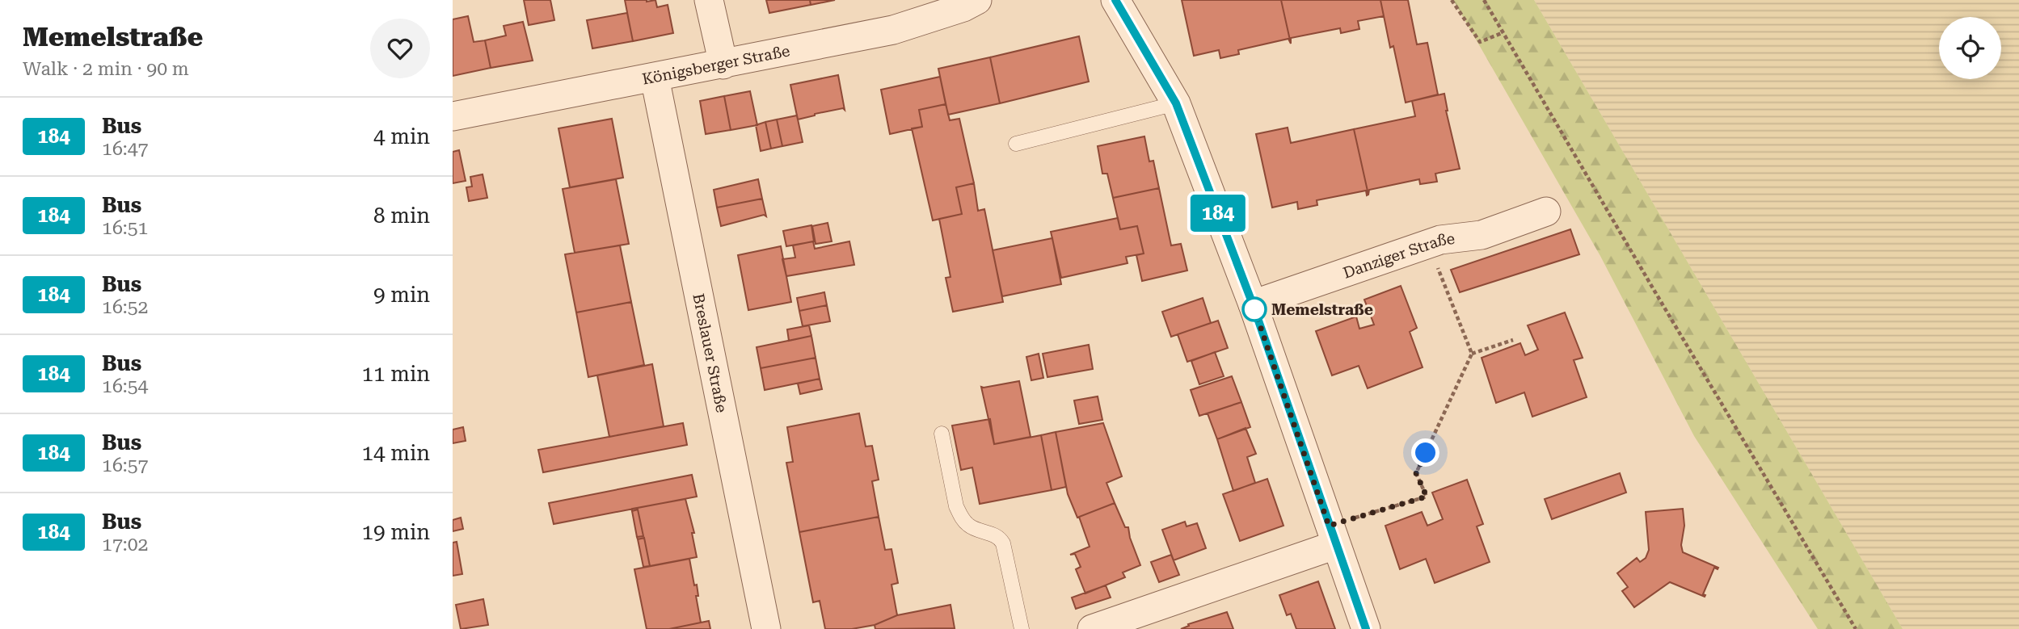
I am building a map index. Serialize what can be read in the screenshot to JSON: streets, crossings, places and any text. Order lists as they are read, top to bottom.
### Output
{
  "streets": {
    "street": ["Königsberger Straße", "Danziger Straße", "Breslauer Straße"]
  },
  "crossings": [
    ["Königsberger Straße", "Breslauer Straße"]
  ],
  "places": ["Memelstraße"],
  "lines": ["bus line 184"],
  "page": {
    "heading": ["Memelstraße", "Walk · 2 min · 90 m"],
    "on_map": "184",
    "list": [
      {
        "mark": "184",
        "name": "Bus",
        "note": "16:47",
        "value": "4 min"
      },
      {
        "mark": "184",
        "name": "Bus",
        "note": "16:51",
        "value": "8 min"
      },
      {
        "mark": "184",
        "name": "Bus",
        "note": "16:52",
        "value": "9 min"
      },
      {
        "mark": "184",
        "name": "Bus",
        "note": "16:54",
        "value": "11 min"
      },
      {
        "mark": "184",
        "name": "Bus",
        "note": "16:57",
        "value": "14 min"
      },
      {
        "mark": "184",
        "name": "Bus",
        "note": "17:02",
        "value": "19 min"
      }
    ]
  }
}
